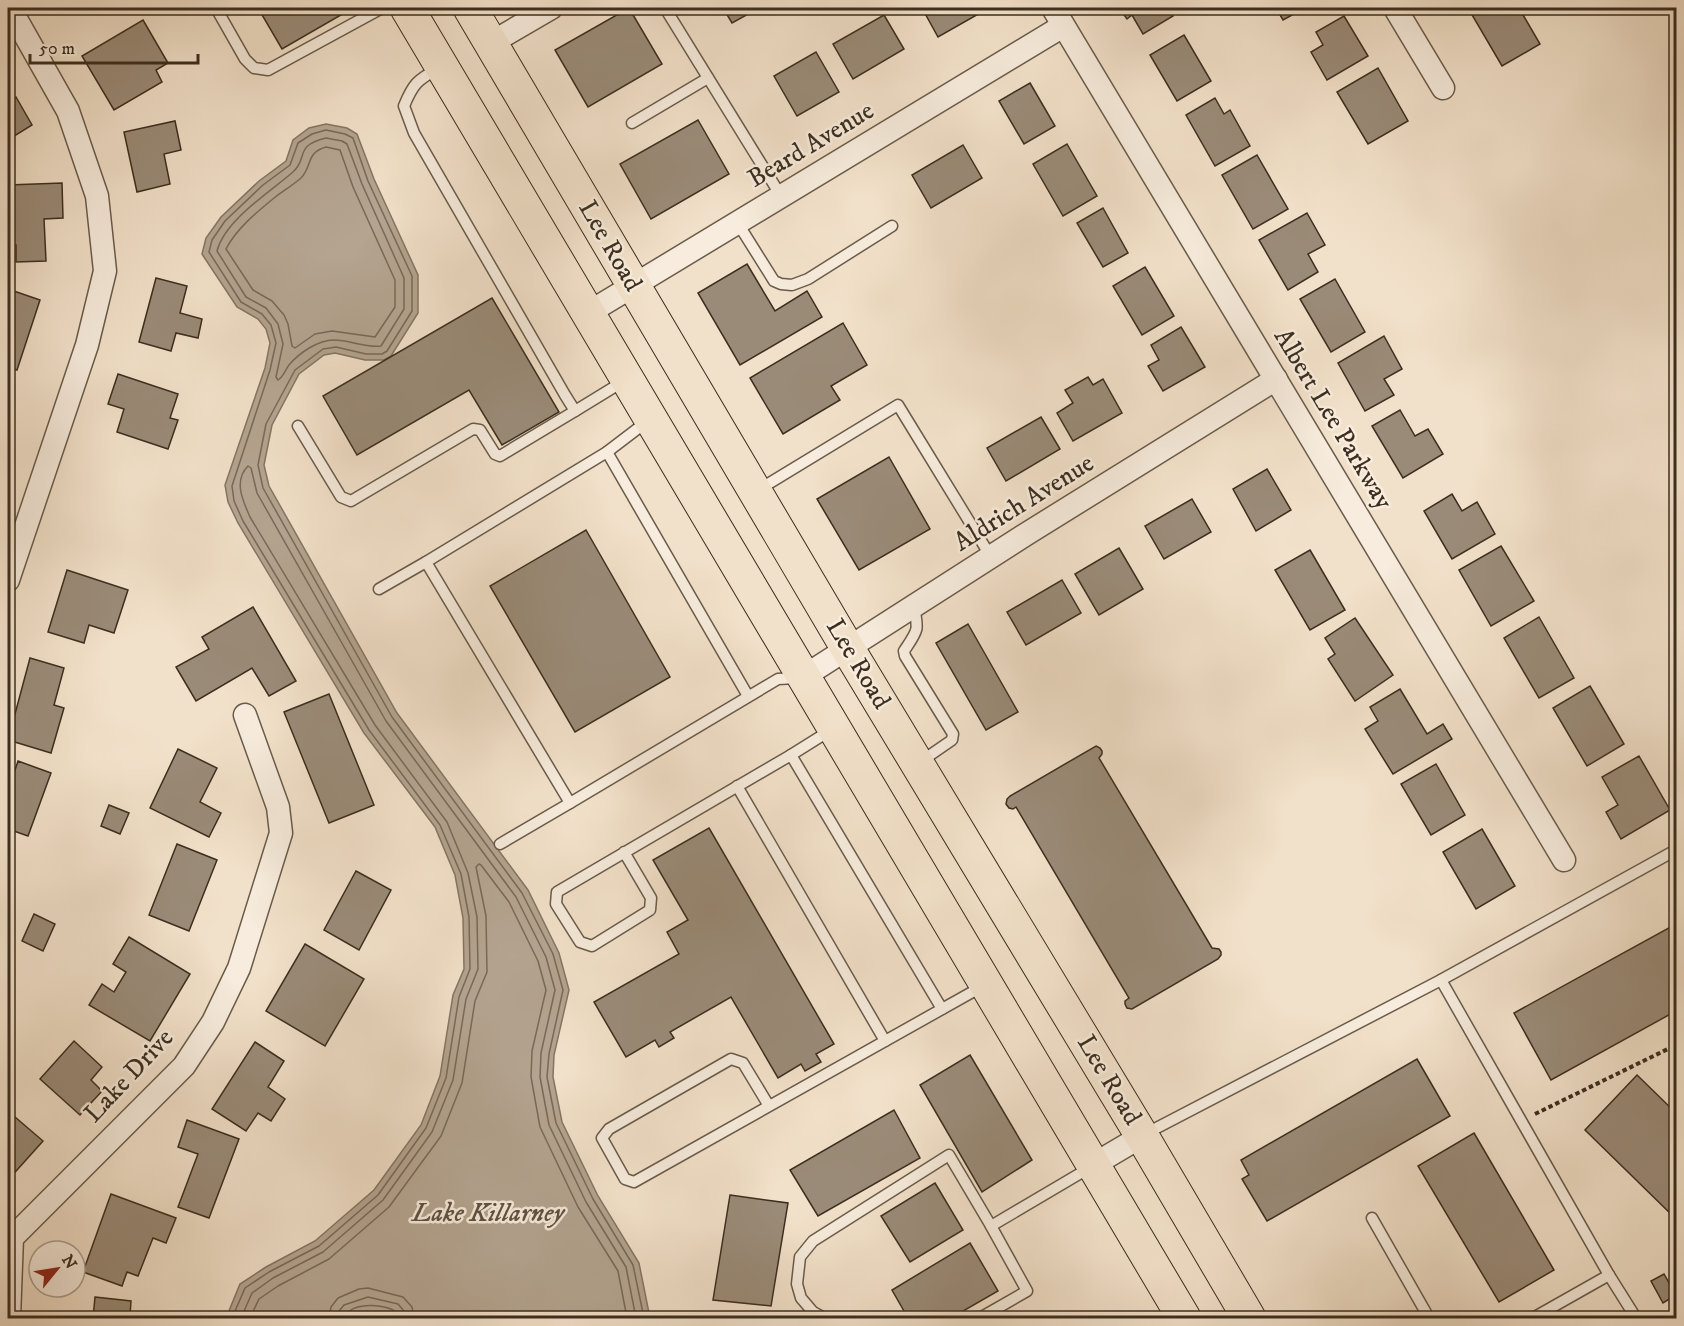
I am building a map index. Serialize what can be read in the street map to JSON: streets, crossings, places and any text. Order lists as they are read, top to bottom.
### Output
{
  "streets": {
    "main road": ["Lee Road"],
    "street": [
      "Beard Avenue",
      "Albert Lee Parkway",
      "Aldrich Avenue",
      "Lake Drive"
    ]
  },
  "crossings": [
    ["Beard Avenue", "Lee Road"],
    ["Beard Avenue", "Albert Lee Parkway"],
    ["Lee Road", "Aldrich Avenue"],
    ["Albert Lee Parkway", "Aldrich Avenue"]
  ],
  "water": ["Lake Killarney"],
  "scale_bar": "50 m",
  "north": "top right"
}
